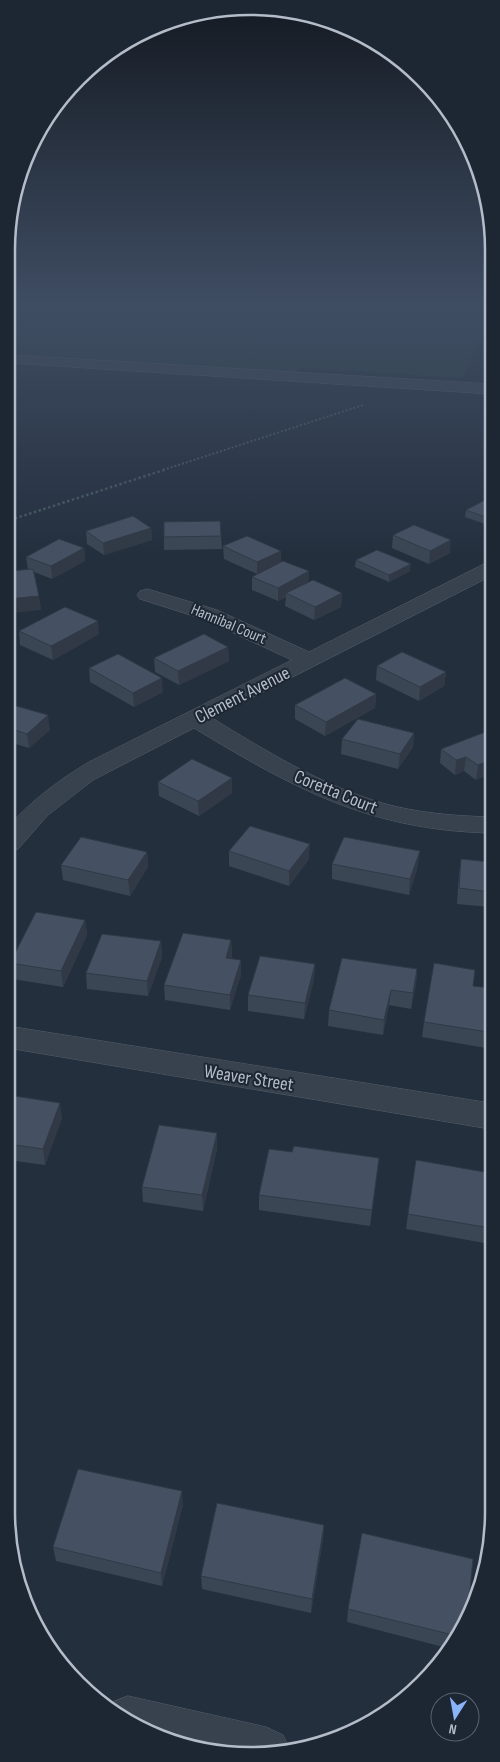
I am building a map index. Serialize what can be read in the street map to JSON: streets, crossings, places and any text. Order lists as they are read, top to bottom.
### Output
{
  "streets": {
    "street": [
      "Hannibal Court",
      "Clement Avenue",
      "Coretta Court",
      "Weaver Street"
    ]
  },
  "crossings": [
    ["Hannibal Court", "Clement Avenue"],
    ["Clement Avenue", "Coretta Court"]
  ],
  "north": "bottom"
}
